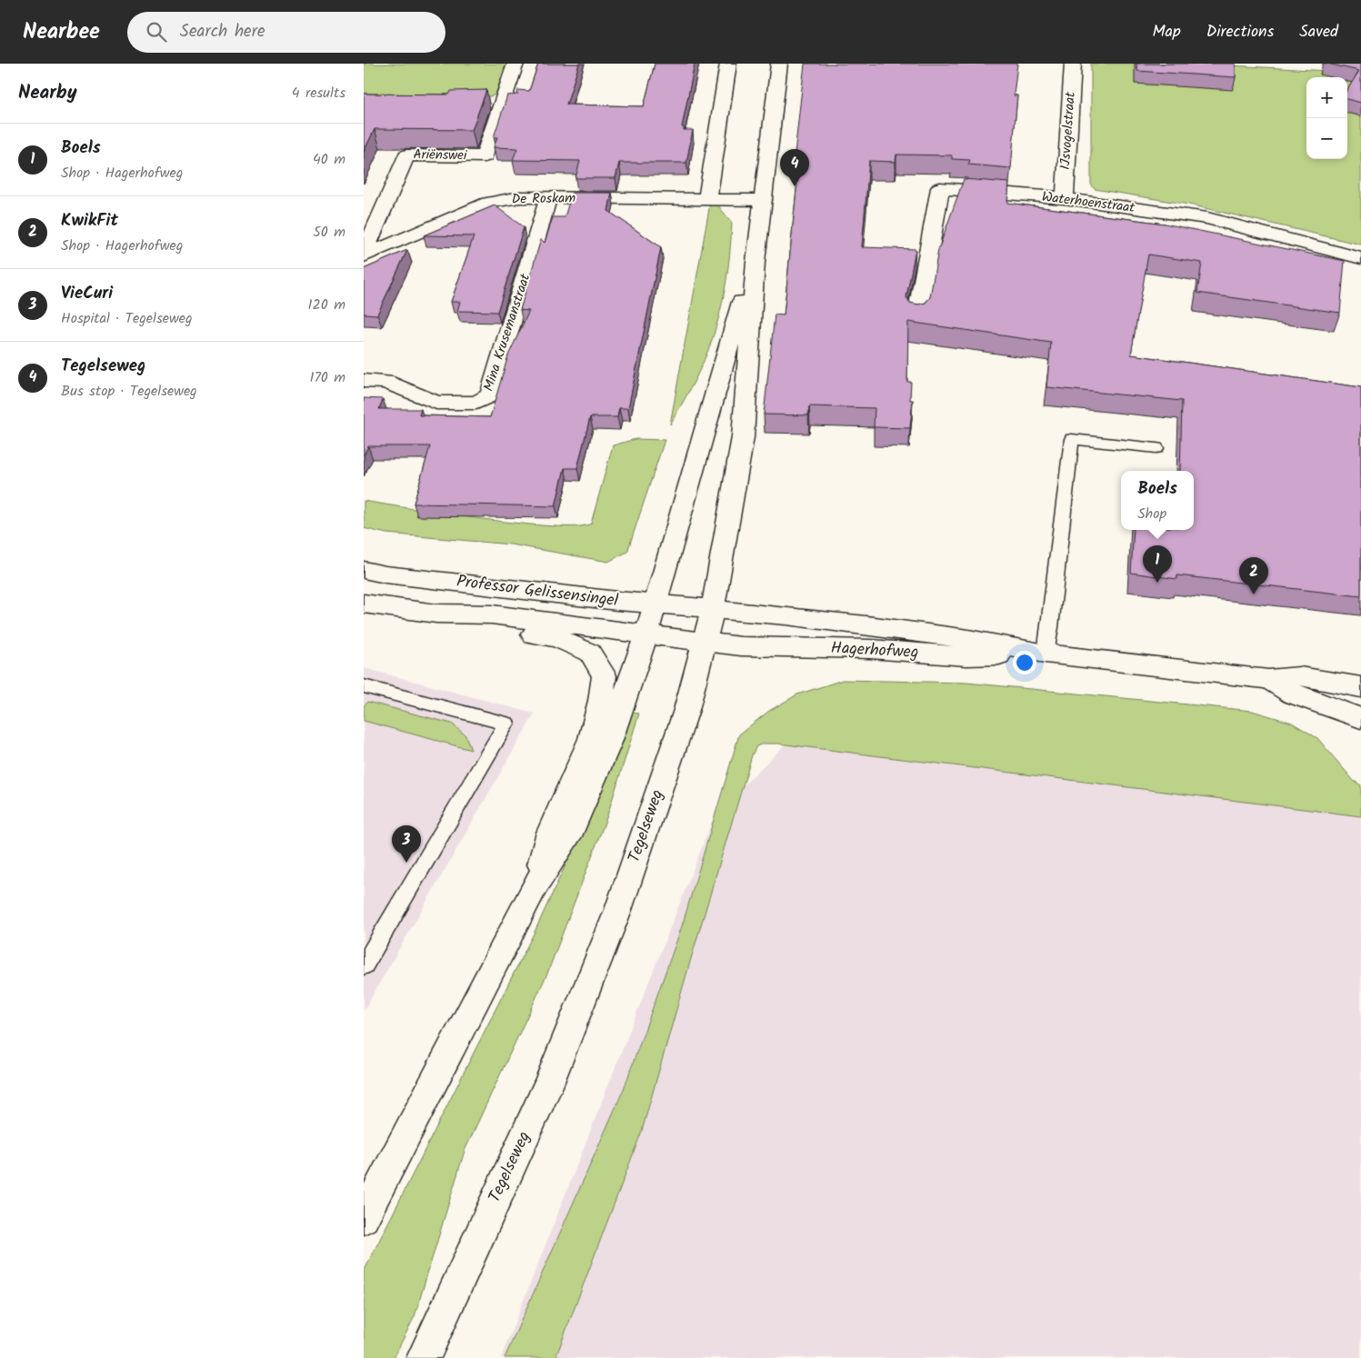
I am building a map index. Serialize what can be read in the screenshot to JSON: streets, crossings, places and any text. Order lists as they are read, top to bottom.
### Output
{
  "streets": {
    "street": [
      "IJsvogelstraat",
      "Ariënswei",
      "De Roskam",
      "Waterhoenstraat",
      "Mina Krusemanstraat",
      "Professor Gelissensingel",
      "Hagerhofweg",
      "Tegelseweg"
    ]
  },
  "crossings": [
    ["IJsvogelstraat", "Waterhoenstraat"],
    ["Ariënswei", "De Roskam"],
    ["De Roskam", "Mina Krusemanstraat"],
    ["De Roskam", "Tegelseweg"],
    ["Professor Gelissensingel", "Hagerhofweg"],
    ["Professor Gelissensingel", "Tegelseweg"],
    ["Hagerhofweg", "Tegelseweg"]
  ],
  "page": {
    "header": "Nearbee",
    "search": "Search here",
    "nav": ["Map", "Directions", "Saved"],
    "heading": ["Nearby", "4 results"],
    "map_buttons": ["+", "−"],
    "list": [
      {
        "mark": "1",
        "name": "Boels",
        "note": "Shop · Hagerhofweg",
        "value": "40 m"
      },
      {
        "mark": "2",
        "name": "KwikFit",
        "note": "Shop · Hagerhofweg",
        "value": "50 m"
      },
      {
        "mark": "3",
        "name": "VieCuri",
        "note": "Hospital · Tegelseweg",
        "value": "120 m"
      },
      {
        "mark": "4",
        "name": "Tegelseweg",
        "note": "Bus stop · Tegelseweg",
        "value": "170 m"
      }
    ],
    "pins": [
      "4",
      "1",
      "2",
      "3"
    ],
    "popup": ["Boels", "Shop"]
  }
}
